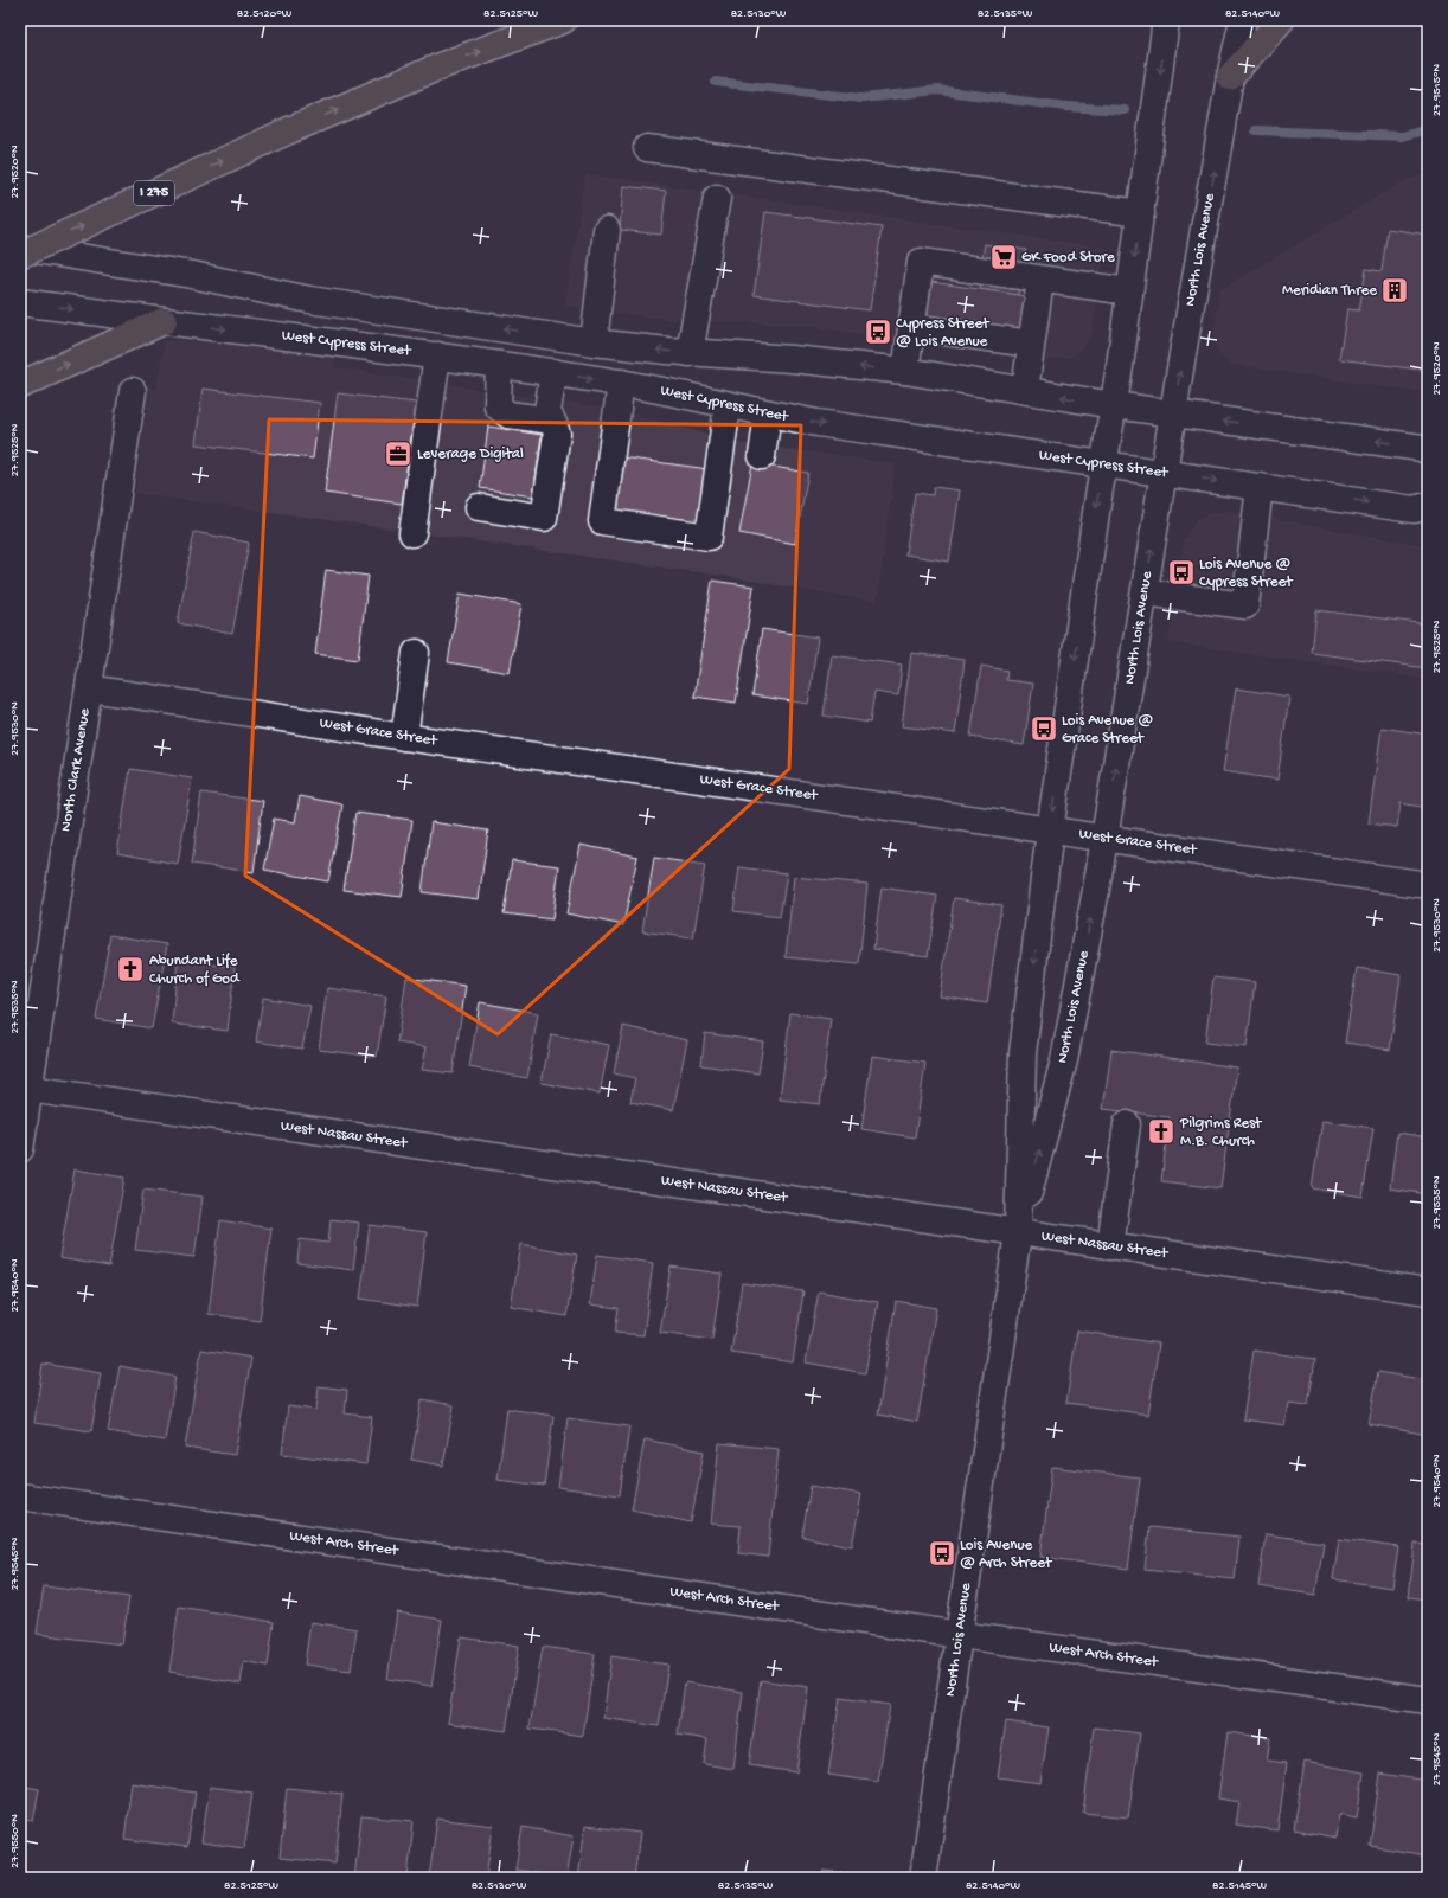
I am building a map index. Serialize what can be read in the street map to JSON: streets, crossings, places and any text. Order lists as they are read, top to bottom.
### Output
{
  "streets": {
    "highway": ["I 275"],
    "street": [
      "North Lois Avenue",
      "West Cypress Street",
      "West Grace Street",
      "North Clark Avenue",
      "West Nassau Street",
      "West Arch Street"
    ]
  },
  "crossings": [
    ["North Lois Avenue", "West Cypress Street"],
    ["North Lois Avenue", "West Grace Street"],
    ["North Lois Avenue", "West Nassau Street"],
    ["North Lois Avenue", "West Arch Street"],
    ["West Grace Street", "North Clark Avenue"],
    ["North Clark Avenue", "West Nassau Street"]
  ],
  "places": {
    "supermarket": ["GK Food Store"],
    "building": ["Meridian Three"],
    "bus stop": [
      "Cypress Street @ Lois Avenue",
      "Lois Avenue @ Cypress Street",
      "Lois Avenue @ Grace Street",
      "Lois Avenue @ Arch Street"
    ],
    "office": ["Leverage Digital"],
    "church": ["Abundant Life Church of God", "Pilgrims Rest M.B. Church"]
  },
  "coordinates": [
    "82.5120°W",
    "82.5125°W",
    "82.5130°W",
    "82.5135°W",
    "82.5140°W",
    "27.9515°N",
    "27.9520°N",
    "27.9525°N",
    "27.9530°N",
    "27.9535°N",
    "27.9540°N",
    "27.9545°N",
    "27.9550°N",
    "82.5145°W"
  ]
}
